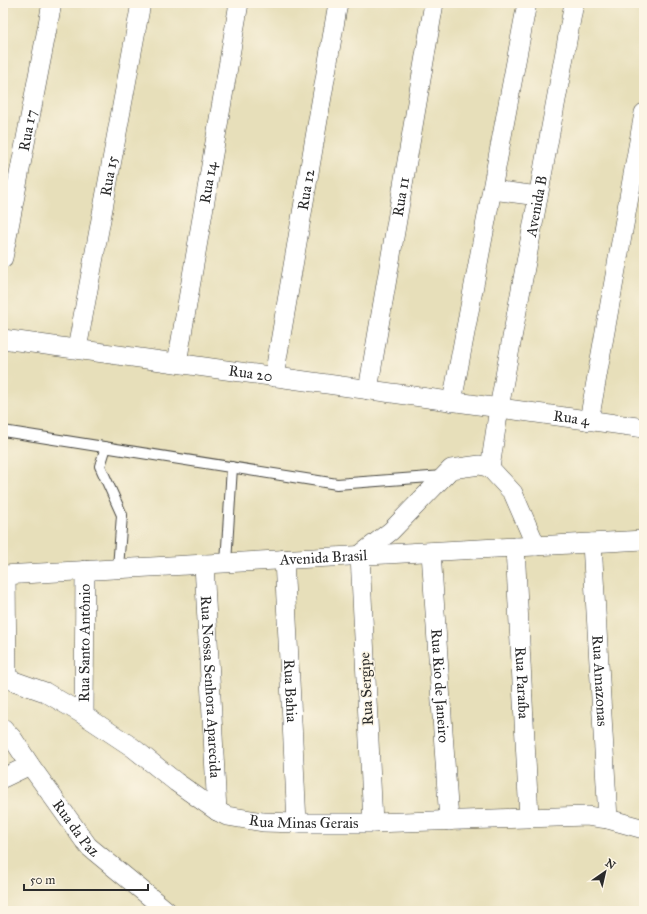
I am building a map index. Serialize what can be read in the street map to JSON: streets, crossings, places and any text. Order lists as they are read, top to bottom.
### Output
{
  "streets": {
    "street": [
      "Rua 17",
      "Rua 15",
      "Rua 14",
      "Rua 12",
      "Rua 11",
      "Avenida B",
      "Rua 20",
      "Rua 4",
      "Avenida Brasil",
      "Rua Santo Antônio",
      "Rua Amazonas",
      "Rua Paraíba",
      "Rua Rio de Janeiro",
      "Rua Nossa Senhora Aparecida",
      "Rua Sergipe",
      "Rua Bahia",
      "Rua Minas Gerais",
      "Rua da Paz"
    ]
  },
  "crossings": [
    ["Rua 15", "Rua 20"],
    ["Rua 14", "Rua 20"],
    ["Rua 12", "Rua 20"],
    ["Rua 11", "Rua 20"],
    ["Avenida B", "Rua 20"],
    ["Avenida B", "Rua 4"],
    ["Rua 20", "Rua 4"],
    ["Avenida Brasil", "Rua Santo Antônio"],
    ["Avenida Brasil", "Rua Amazonas"],
    ["Avenida Brasil", "Rua Paraíba"],
    ["Avenida Brasil", "Rua Rio de Janeiro"],
    ["Avenida Brasil", "Rua Nossa Senhora Aparecida"],
    ["Avenida Brasil", "Rua Sergipe"],
    ["Avenida Brasil", "Rua Bahia"],
    ["Rua Santo Antônio", "Rua Minas Gerais"],
    ["Rua Amazonas", "Rua Minas Gerais"],
    ["Rua Paraíba", "Rua Minas Gerais"],
    ["Rua Rio de Janeiro", "Rua Minas Gerais"],
    ["Rua Nossa Senhora Aparecida", "Rua Minas Gerais"],
    ["Rua Sergipe", "Rua Minas Gerais"],
    ["Rua Bahia", "Rua Minas Gerais"]
  ],
  "scale_bar": "50 m",
  "north": "top right"
}
